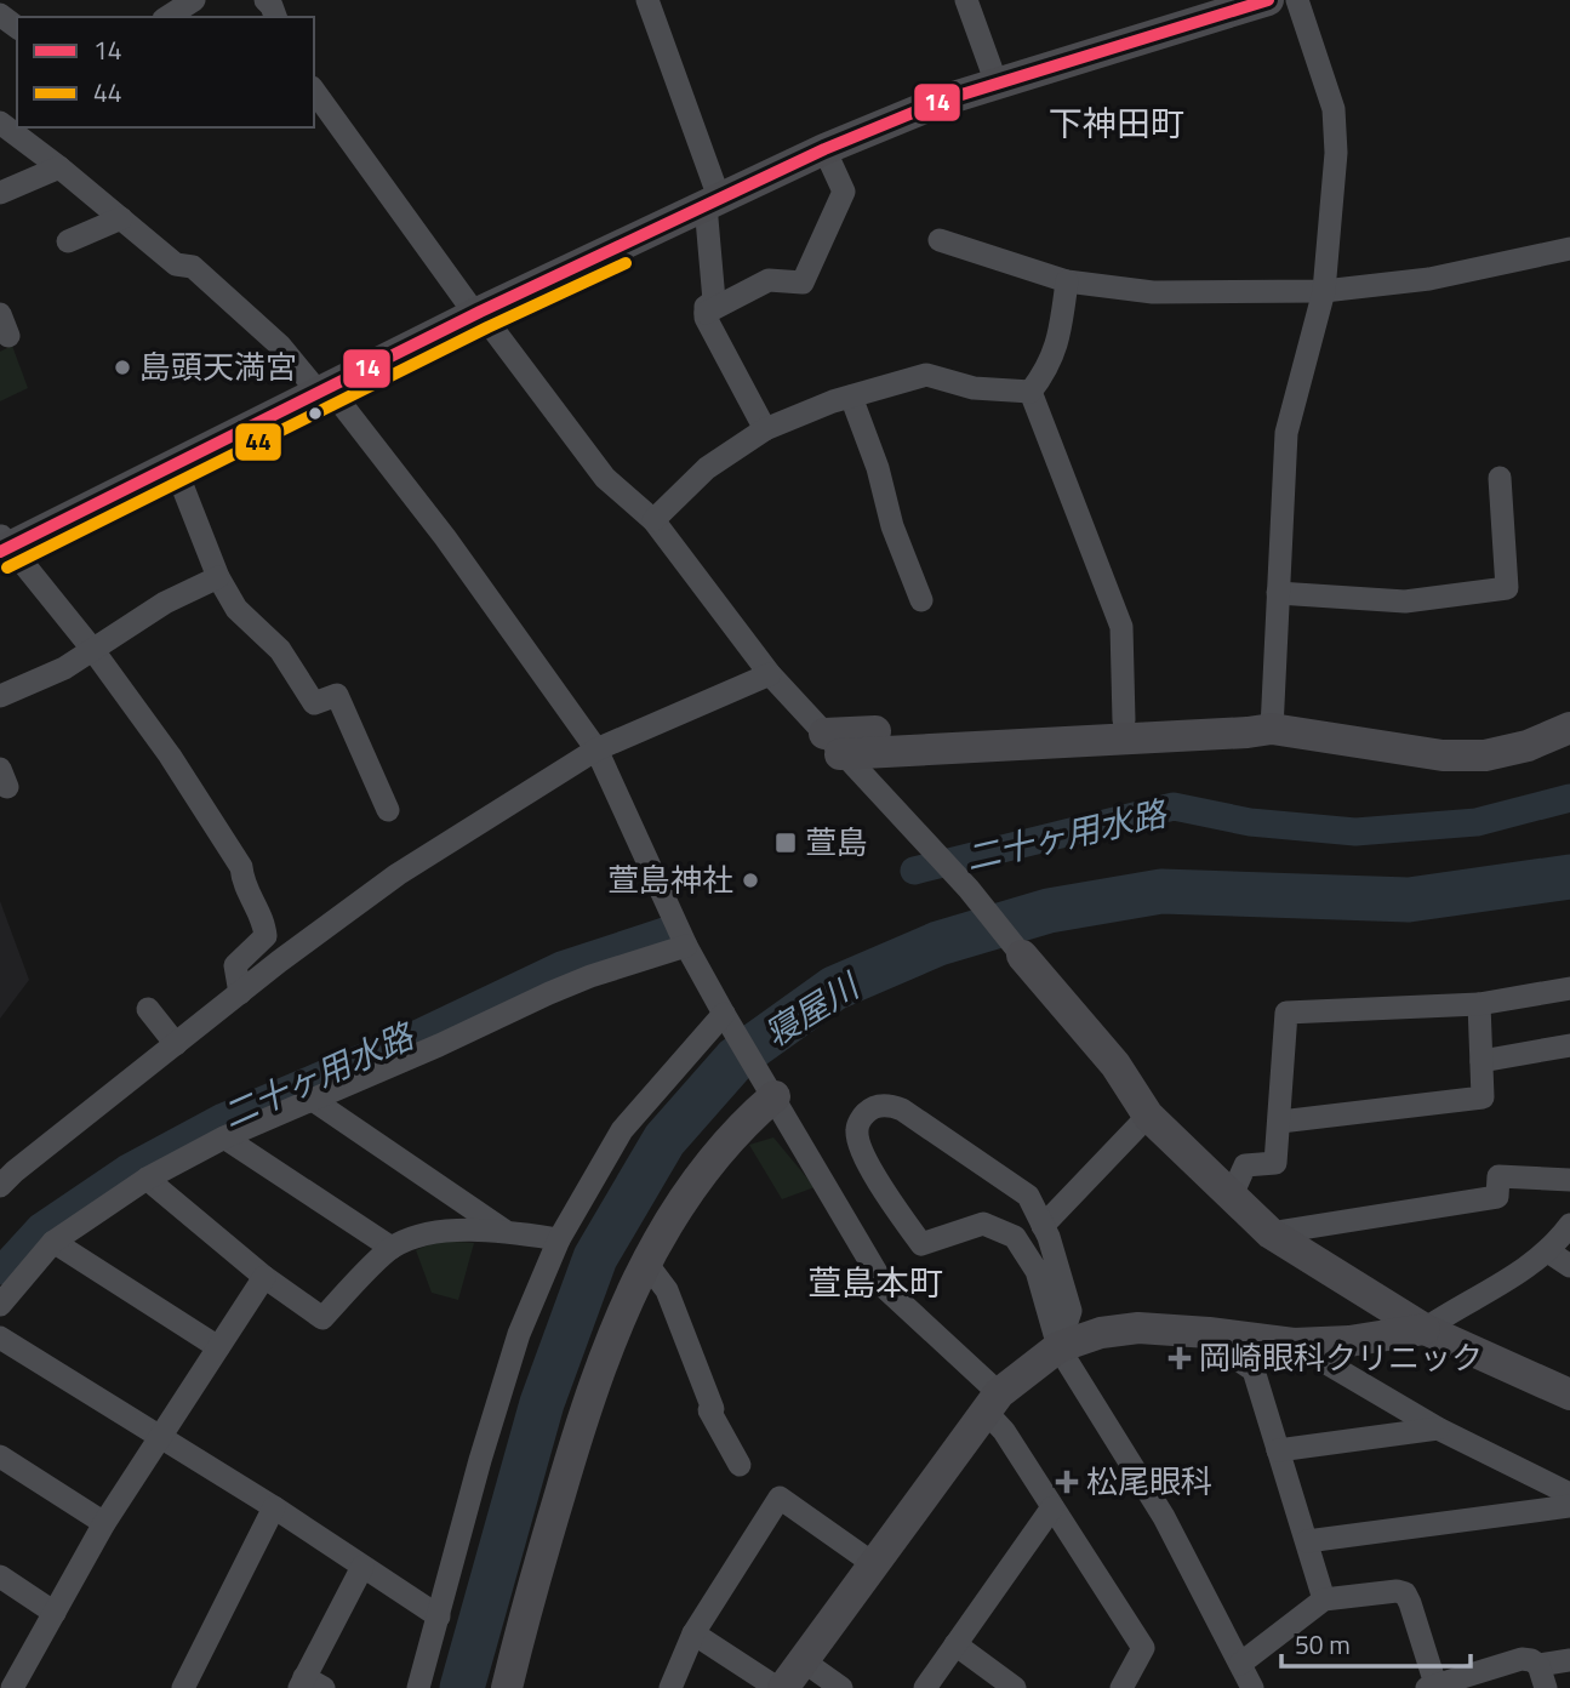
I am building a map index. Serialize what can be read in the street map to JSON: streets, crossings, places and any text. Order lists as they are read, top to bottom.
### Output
{
  "districts": ["下神田町", "萱島本町"],
  "water": ["二十ヶ用水路", "寝屋川"],
  "places": {
    "other": ["島頭天満宮", "萱島神社"],
    "transit": ["萱島"],
    "health": ["岡崎眼科クリニック", "松尾眼科"]
  },
  "lines": ["transit line 14", "transit line 44"],
  "legend": ["14", "44"],
  "scale_bar": "50 m"
}
